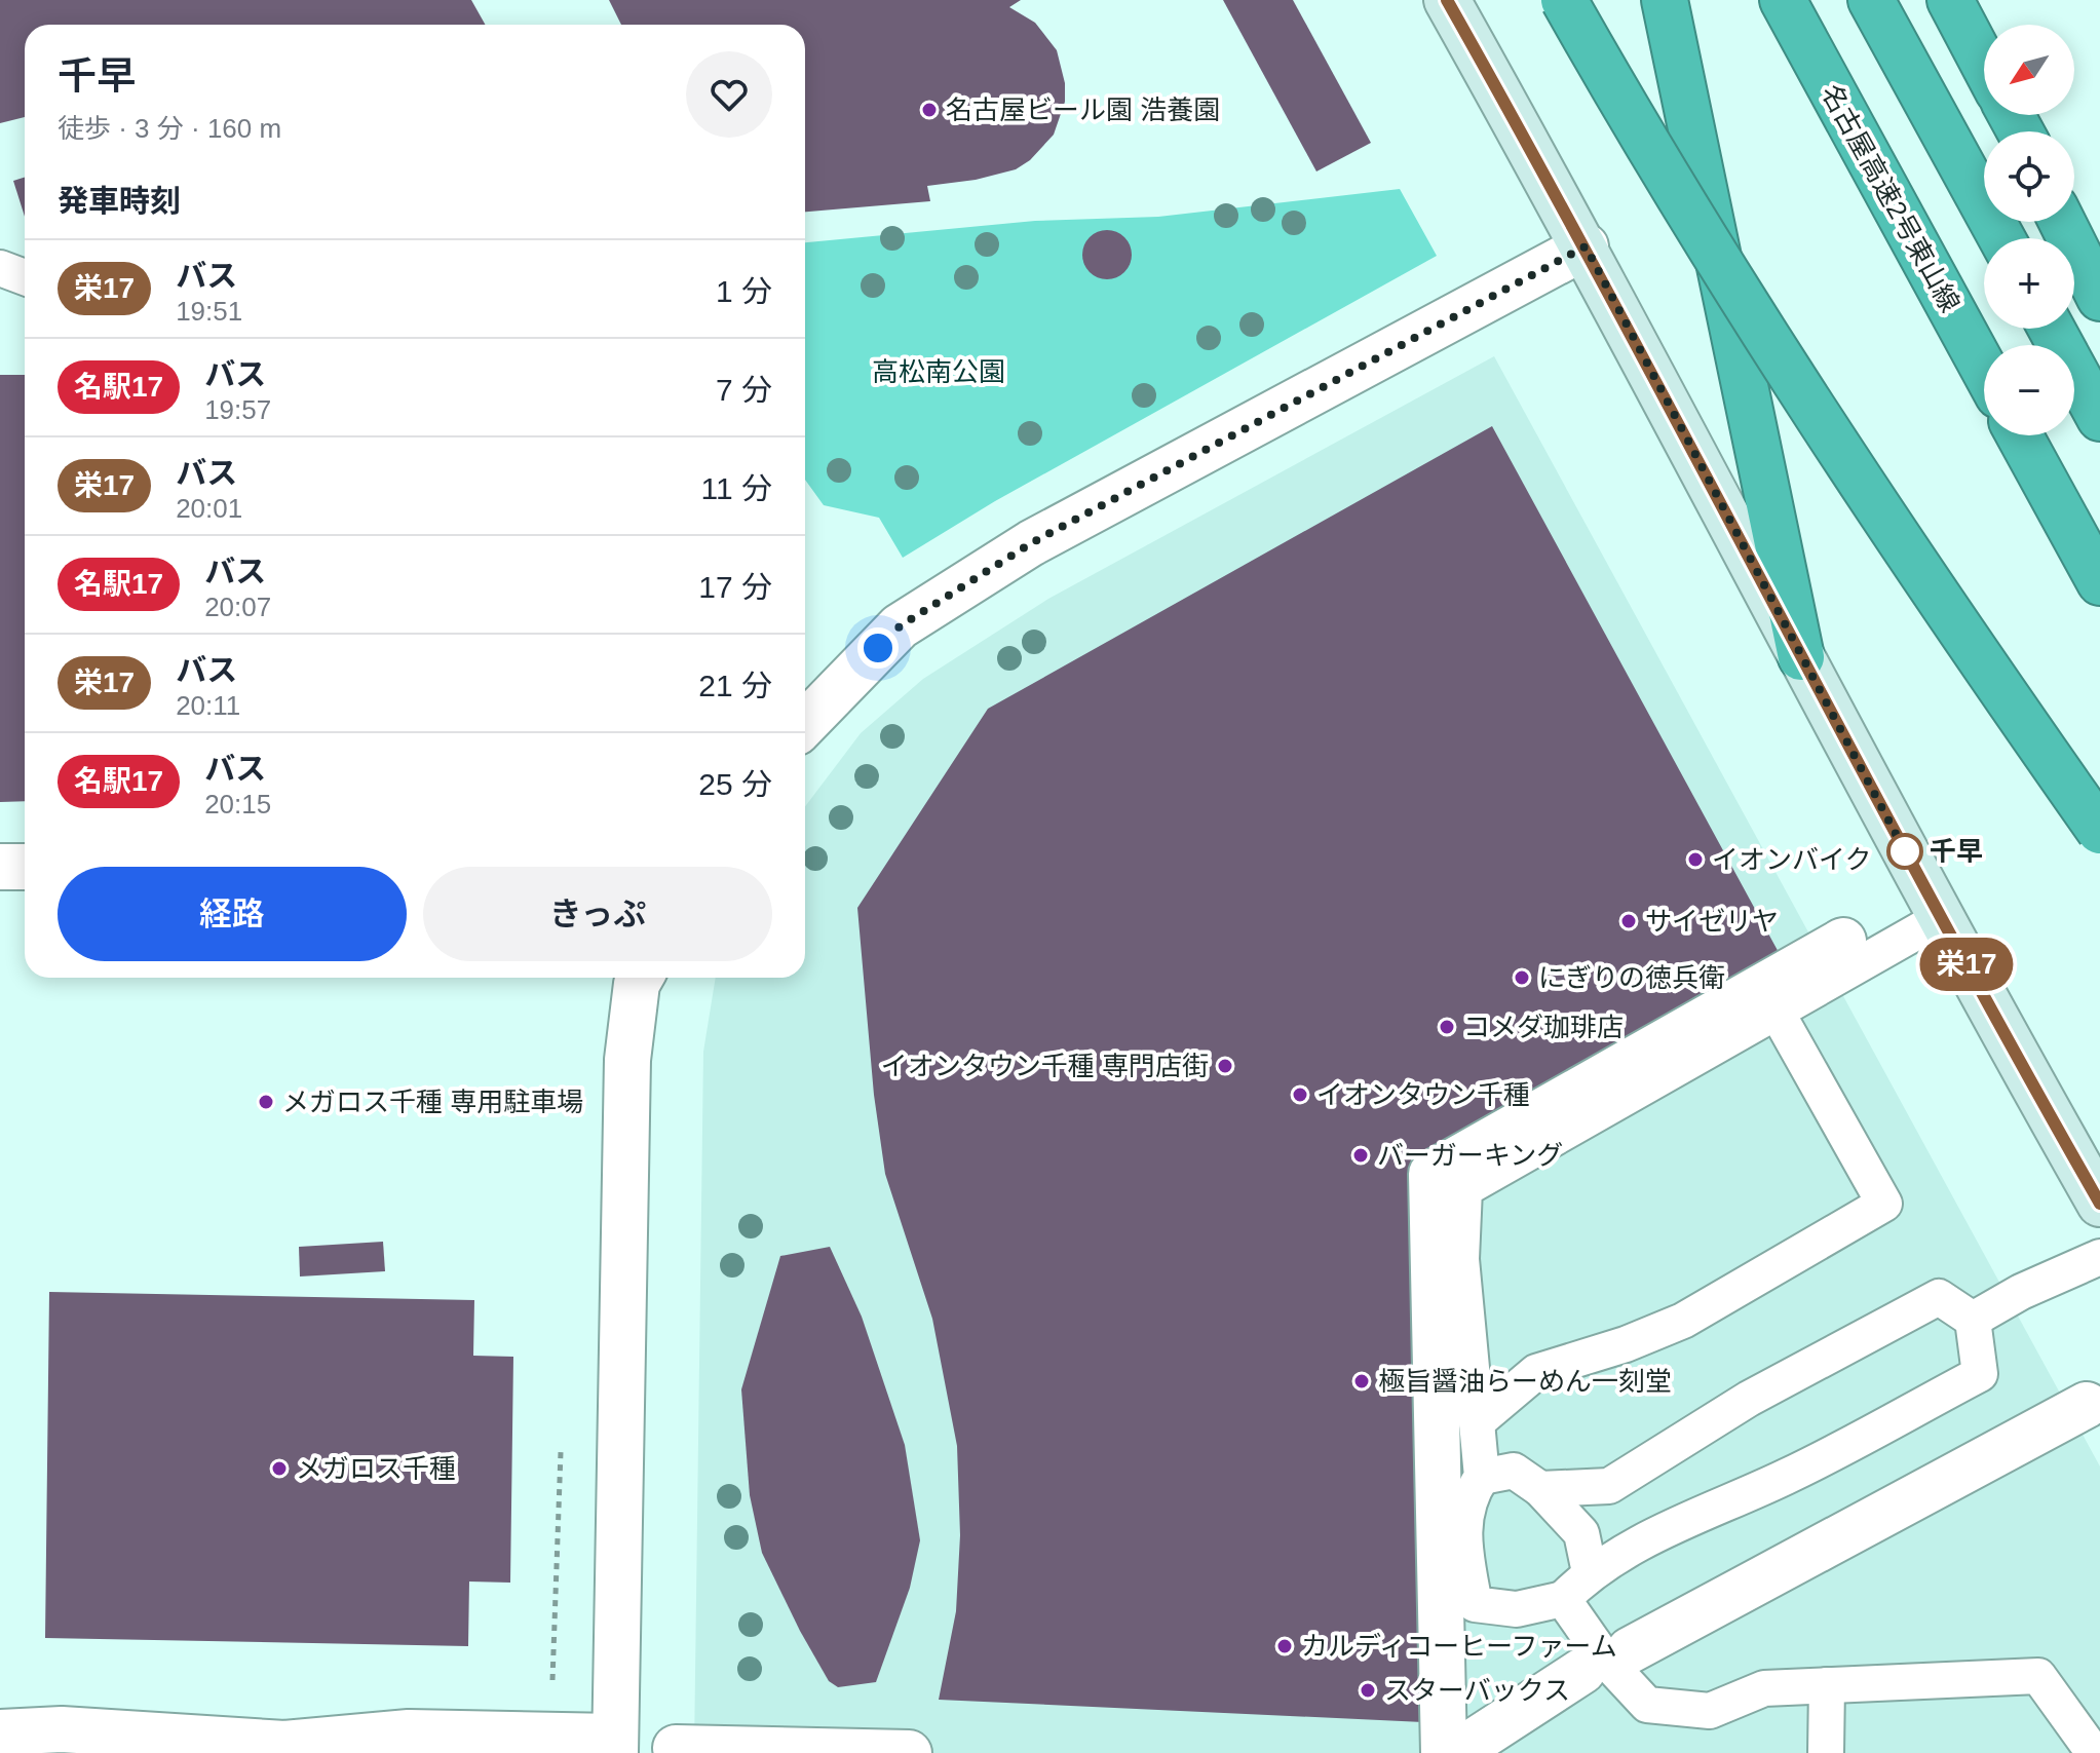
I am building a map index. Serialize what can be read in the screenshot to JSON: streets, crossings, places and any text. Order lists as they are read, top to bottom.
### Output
{
  "streets": {
    "highway": ["名古屋高速2号東山線"]
  },
  "parks": ["高松南公園"],
  "places": [
    "名古屋ビール園 浩養園",
    "千早",
    "イオンバイク",
    "サイゼリヤ",
    "にぎりの徳兵衛",
    "コメダ珈琲店",
    "イオンタウン千種 専門店街",
    "イオンタウン千種",
    "メガロス千種 専用駐車場",
    "バーガーキング",
    "極旨醤油らーめん一刻堂",
    "メガロス千種",
    "カルディコーヒーファーム",
    "スターバックス"
  ],
  "lines": ["bus line 栄17"],
  "north": "bottom left",
  "page": {
    "on_map": "栄17",
    "map_buttons": ["+", "−"],
    "heading": [
      ["千早", "徒歩 · 3 分 · 160 m"],
      "発車時刻"
    ],
    "list": [
      {
        "mark": "栄17",
        "name": "バス",
        "note": "19:51",
        "value": "1 分"
      },
      {
        "mark": "名駅17",
        "name": "バス",
        "note": "19:57",
        "value": "7 分"
      },
      {
        "mark": "栄17",
        "name": "バス",
        "note": "20:01",
        "value": "11 分"
      },
      {
        "mark": "名駅17",
        "name": "バス",
        "note": "20:07",
        "value": "17 分"
      },
      {
        "mark": "栄17",
        "name": "バス",
        "note": "20:11",
        "value": "21 分"
      },
      {
        "mark": "名駅17",
        "name": "バス",
        "note": "20:15",
        "value": "25 分"
      }
    ],
    "buttons": ["経路", "きっぷ"]
  }
}
